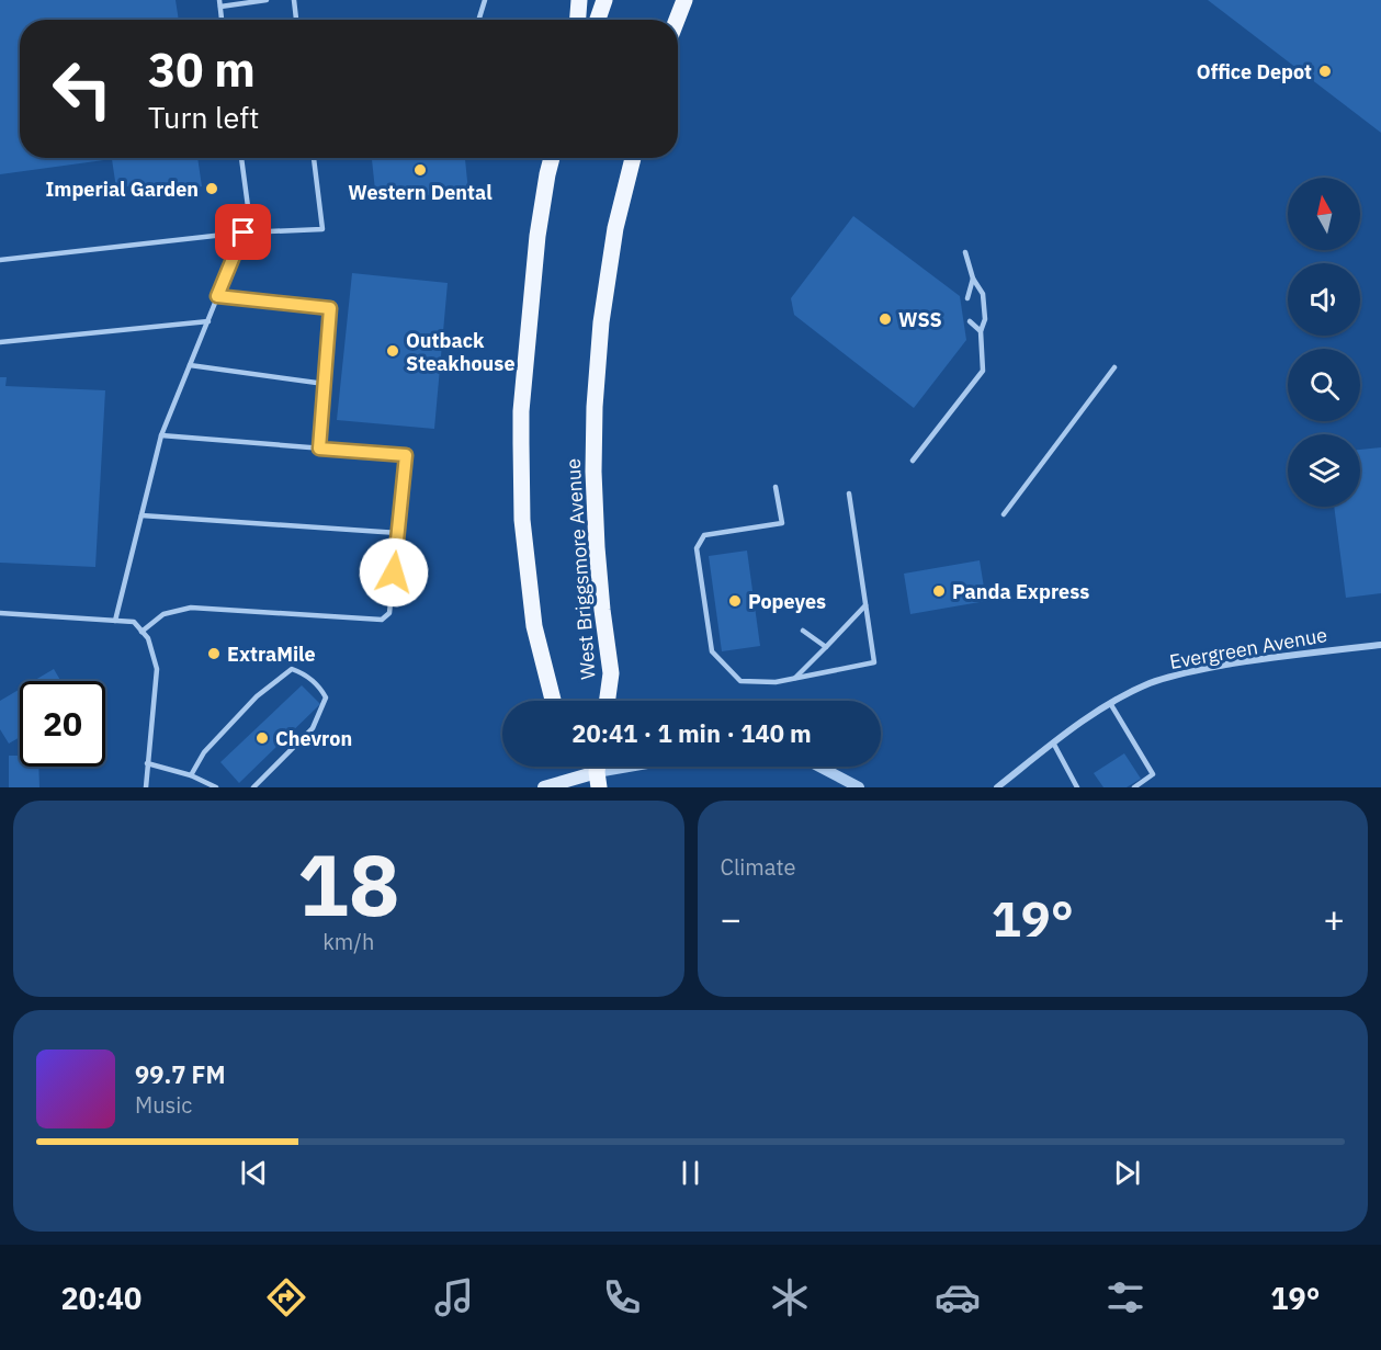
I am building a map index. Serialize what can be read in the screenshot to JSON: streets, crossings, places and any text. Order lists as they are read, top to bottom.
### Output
{
  "streets": {
    "main road": ["West Briggsmore Avenue"],
    "street": ["Evergreen Avenue"]
  },
  "places": [
    "Office Depot",
    "Western Dental",
    "Imperial Garden",
    "WSS",
    "Outback Steakhouse",
    "Panda Express",
    "Popeyes",
    "ExtraMile",
    "Chevron"
  ],
  "north": "top",
  "page": {
    "turn": ["30 m", "Turn left"],
    "limit": "20",
    "trip": "20:41 · 1 min · 140 m",
    "tile": [
      ["18", "km/h"],
      "Climate"
    ],
    "heat": ["−", "19°", "+"],
    "song": ["99.7 FM", "Music"],
    "tabs": ["20:40", "19°"]
  }
}
